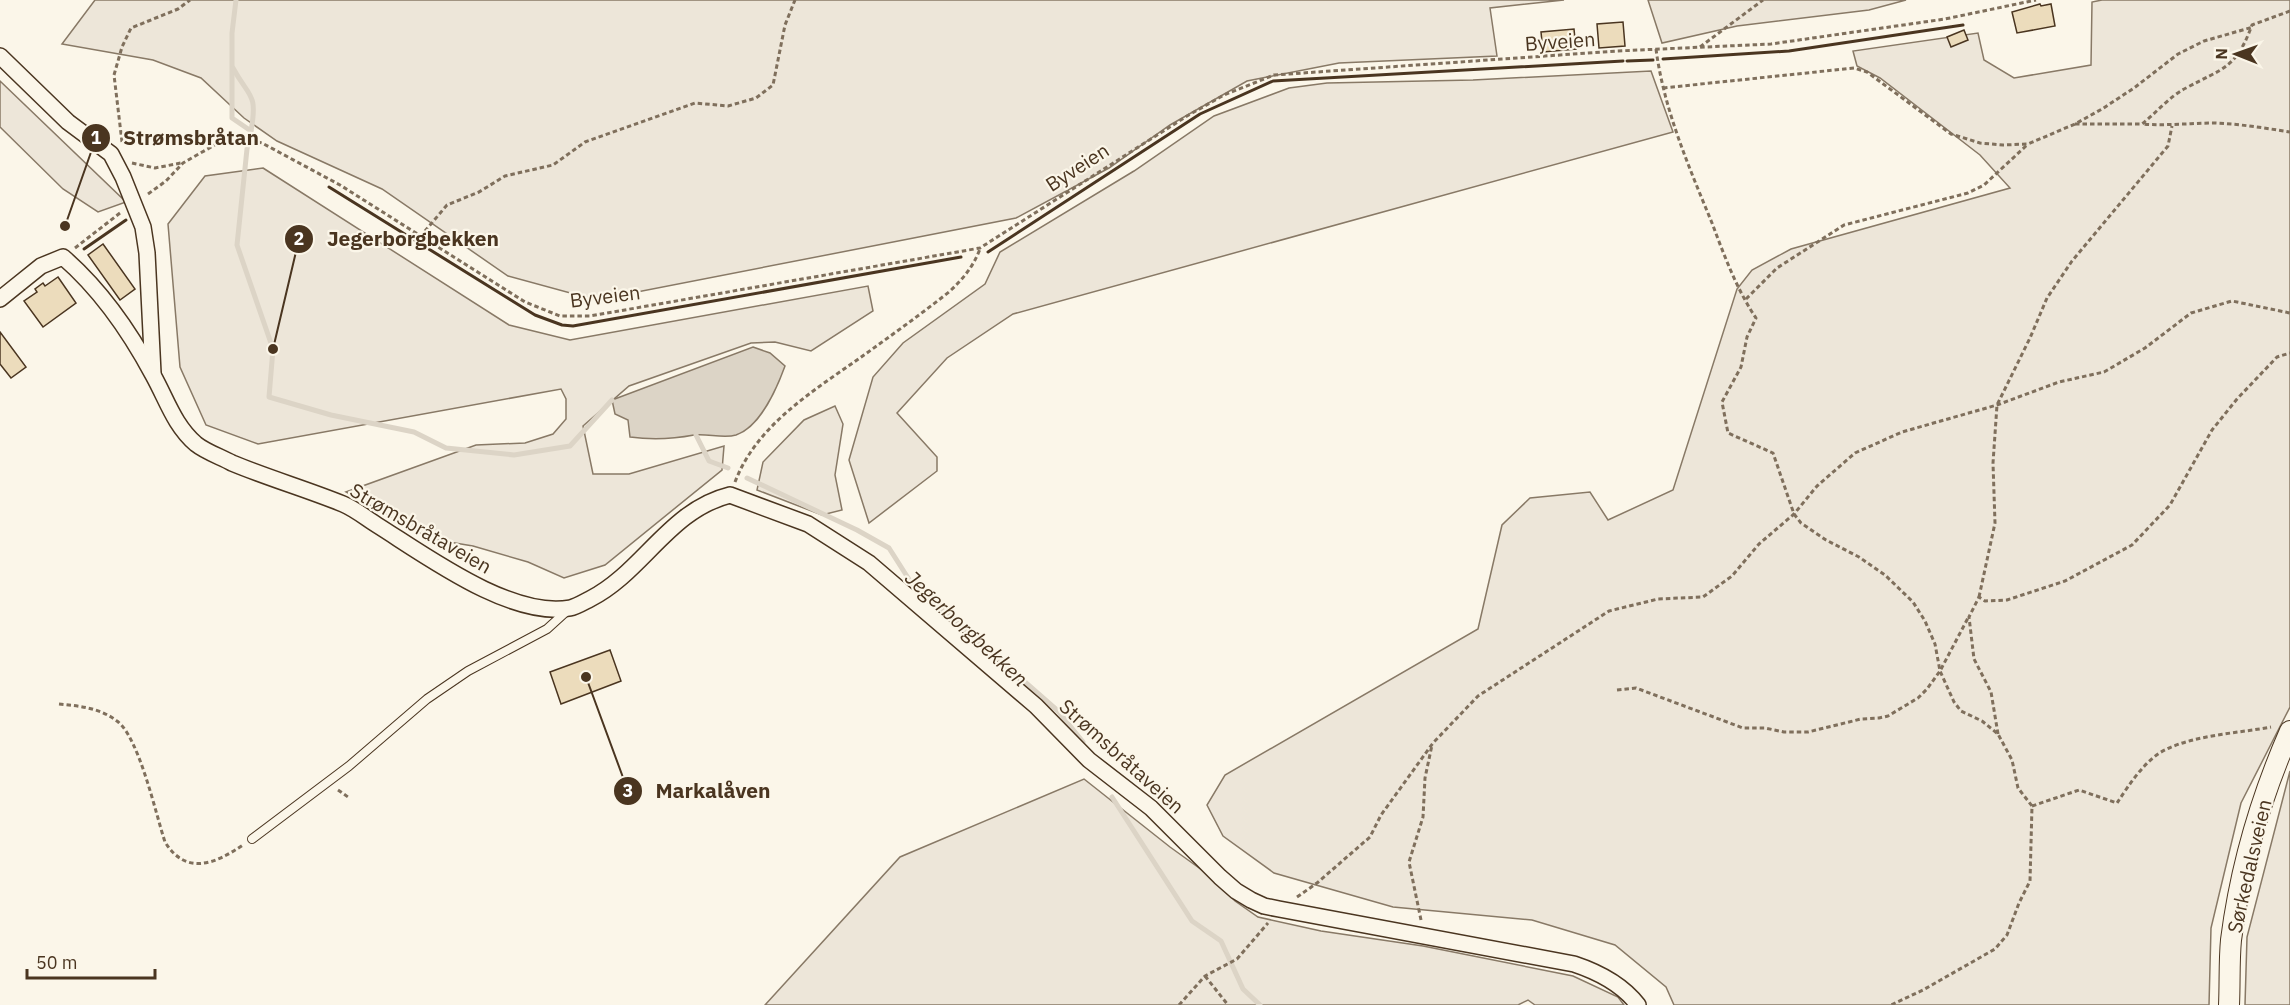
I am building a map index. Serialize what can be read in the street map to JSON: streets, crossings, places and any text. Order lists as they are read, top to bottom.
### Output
{
  "streets": {
    "street": ["Strømsbråtaveien", "Sørkedalsveien"],
    "path": ["Byveien"]
  },
  "water": ["Jegerborgbekken"],
  "places": ["Strømsbråtan", "Jegerborgbekken", "Markalåven"],
  "scale_bar": "50 m",
  "north": "left"
}
